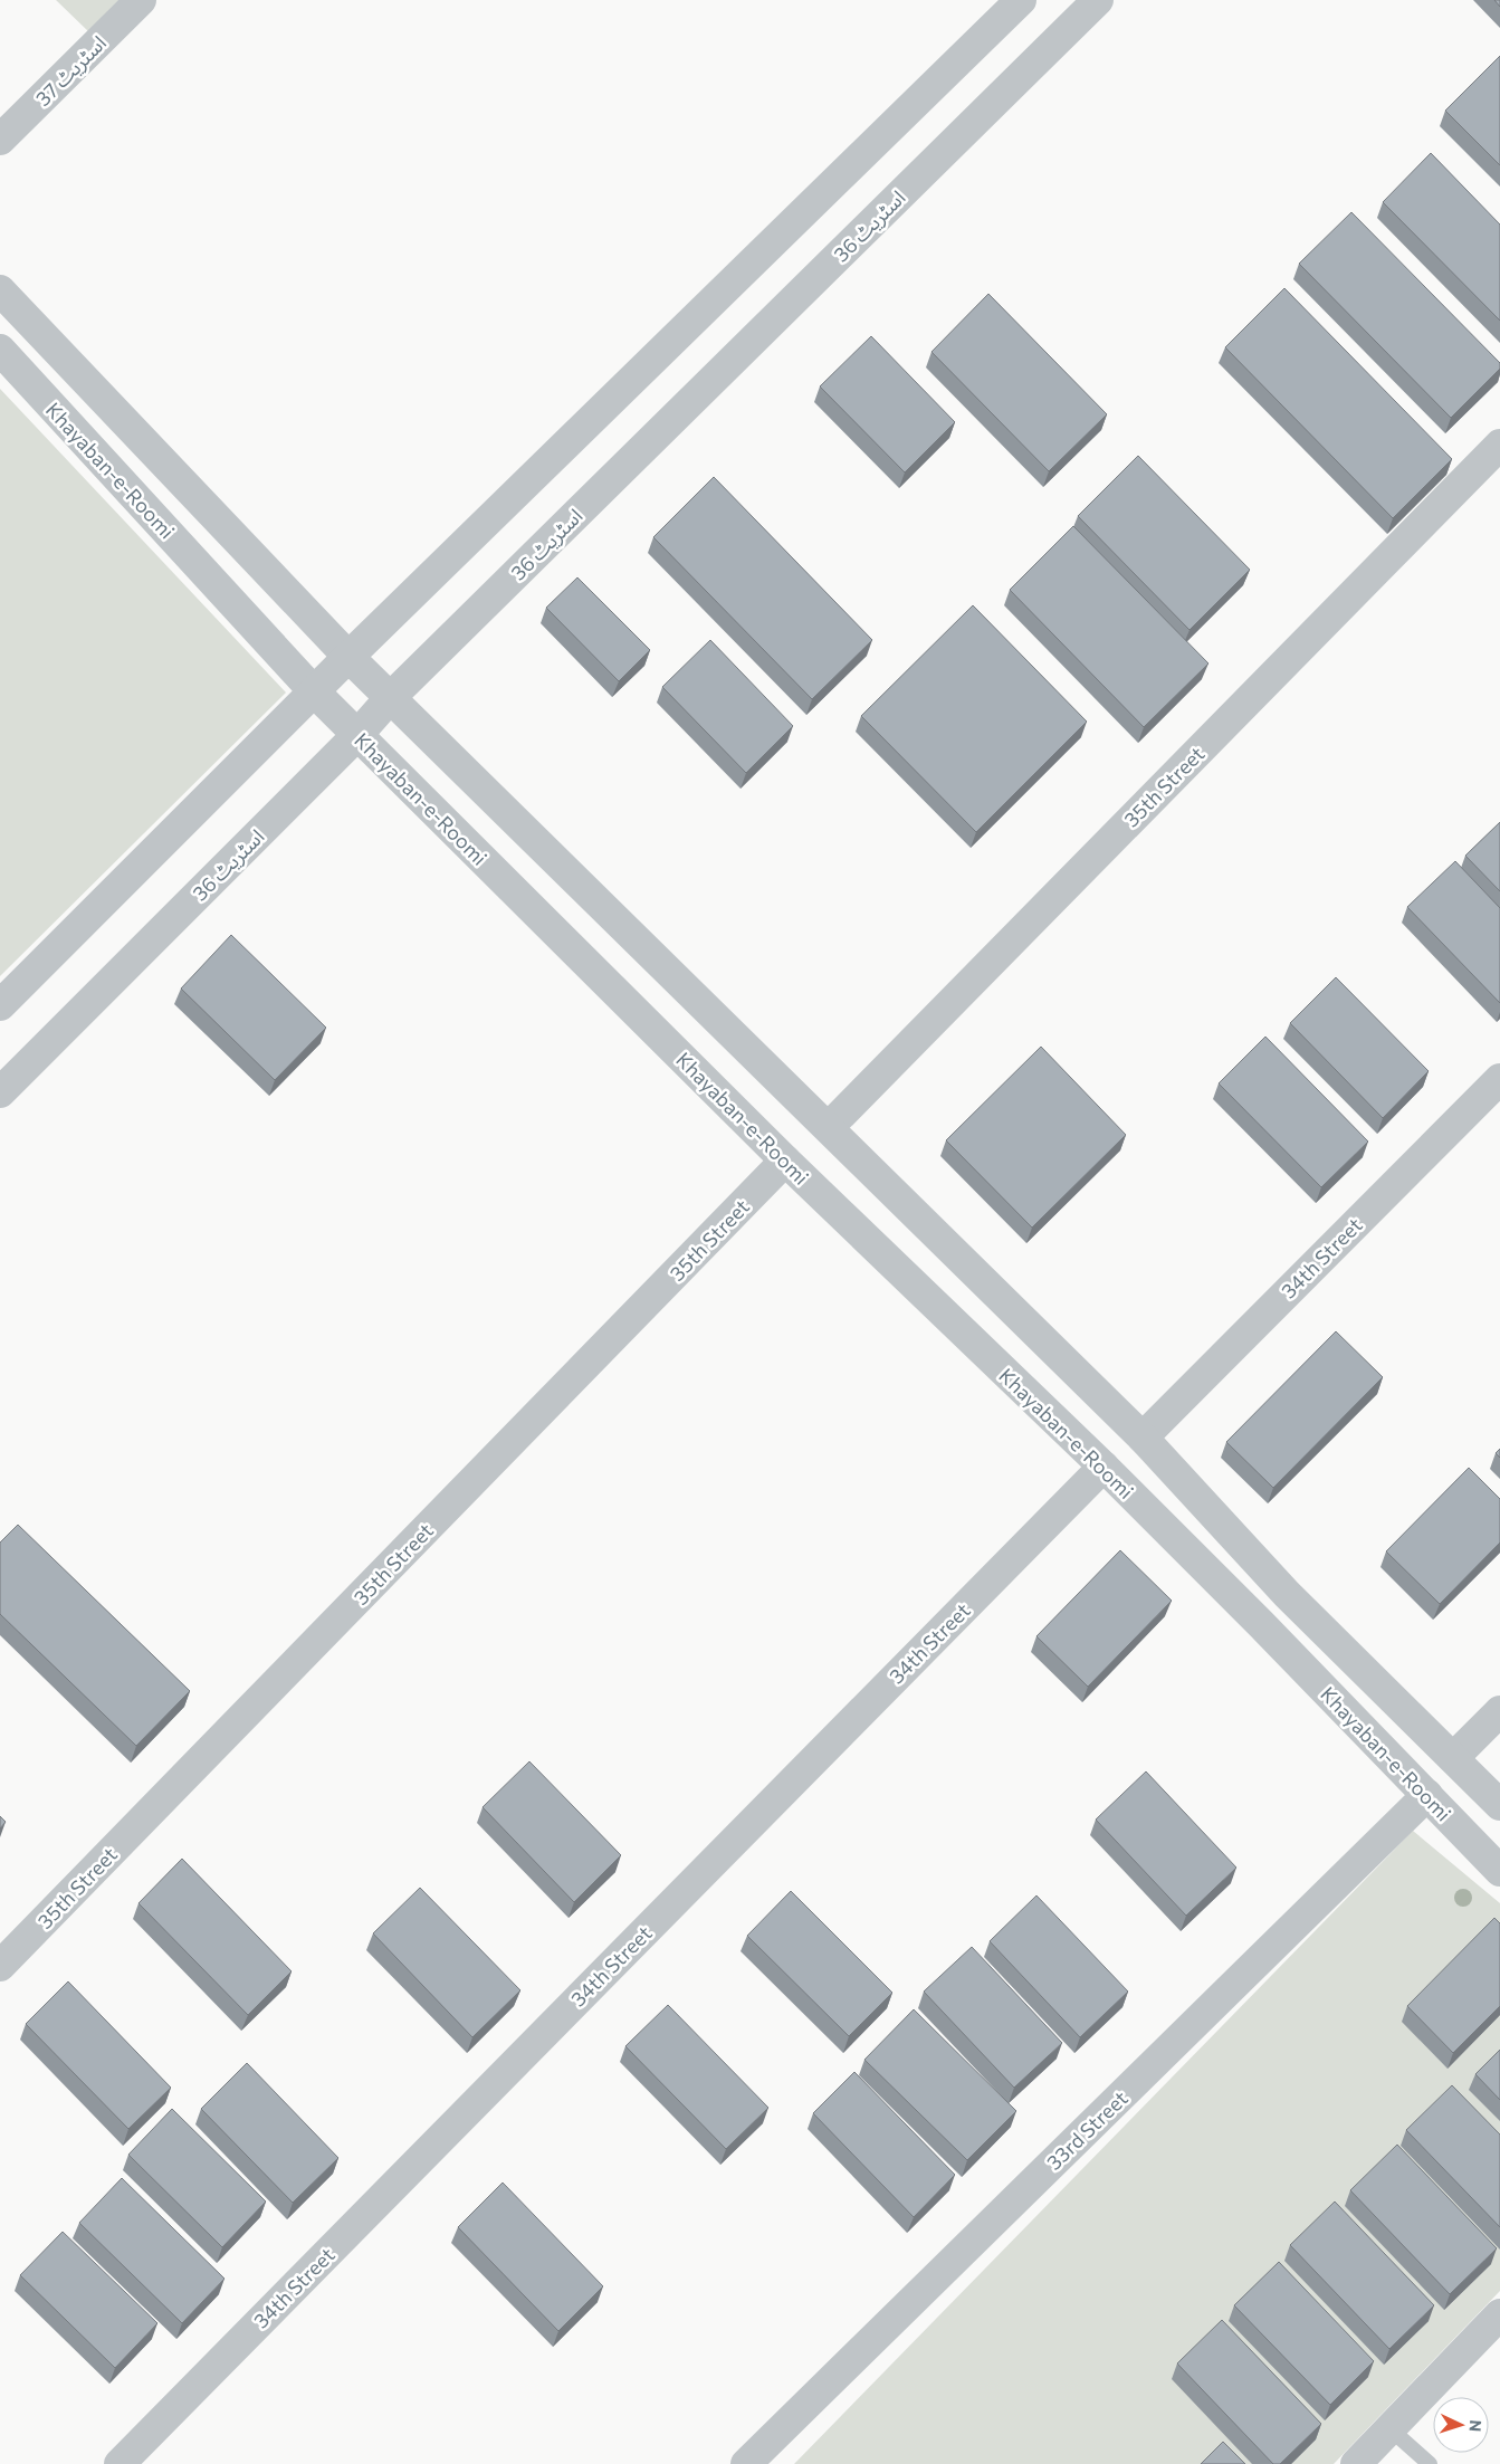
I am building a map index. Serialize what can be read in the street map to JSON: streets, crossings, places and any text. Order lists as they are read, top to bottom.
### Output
{
  "streets": {
    "street": [
      "اسٹریٹ 37",
      "اسٹریٹ 36",
      "Khayaban-e-Roomi",
      "35th Street",
      "34th Street",
      "33rd Street"
    ]
  },
  "crossings": [
    ["اسٹریٹ 36", "Khayaban-e-Roomi"],
    ["Khayaban-e-Roomi", "35th Street"],
    ["Khayaban-e-Roomi", "34th Street"],
    ["Khayaban-e-Roomi", "33rd Street"]
  ],
  "north": "right"
}
